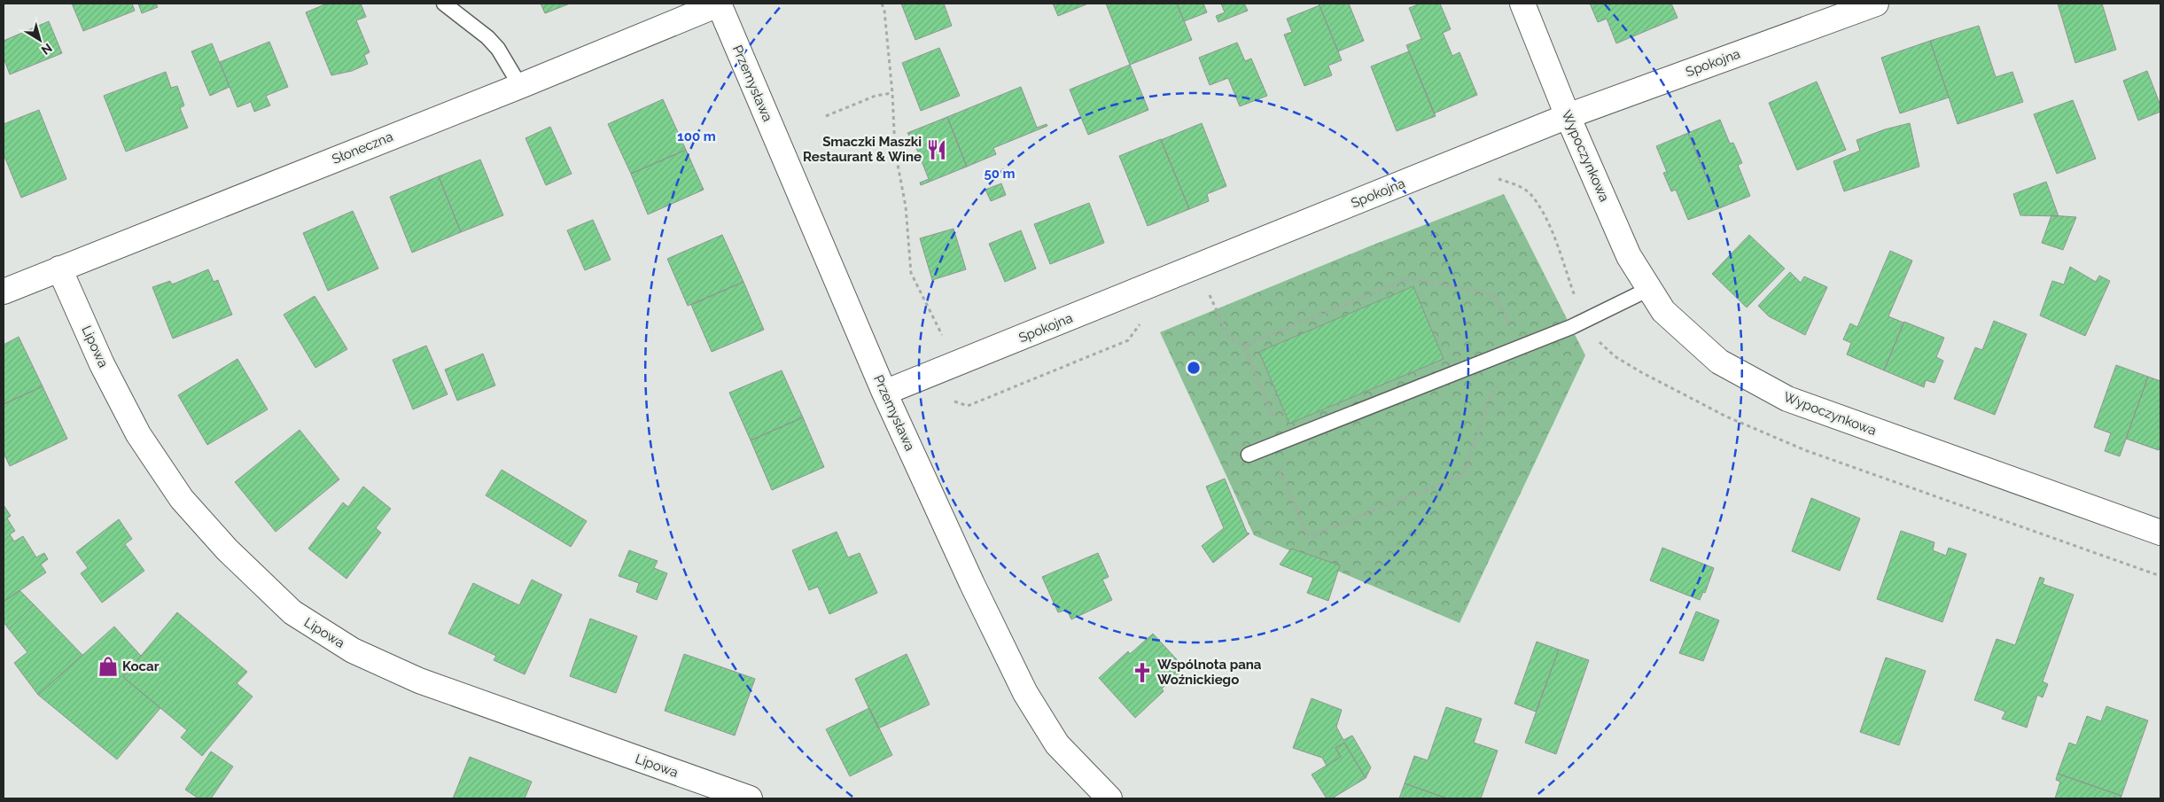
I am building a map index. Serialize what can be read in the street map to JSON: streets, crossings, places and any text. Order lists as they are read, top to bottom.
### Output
{
  "streets": {
    "street": [
      "Spokojna",
      "Przemysława",
      "Słoneczna",
      "Wypoczynkowa",
      "Lipowa"
    ]
  },
  "crossings": [
    ["Spokojna", "Przemysława"],
    ["Spokojna", "Wypoczynkowa"],
    ["Przemysława", "Słoneczna"],
    ["Słoneczna", "Lipowa"]
  ],
  "places": {
    "restaurant": ["Smaczki Maszki Restaurant & Wine"],
    "shop": ["Kocar"],
    "church": ["Wspólnota pana Woźnickiego"]
  },
  "north": "bottom right",
  "rings": ["100 m", "50 m"]
}
